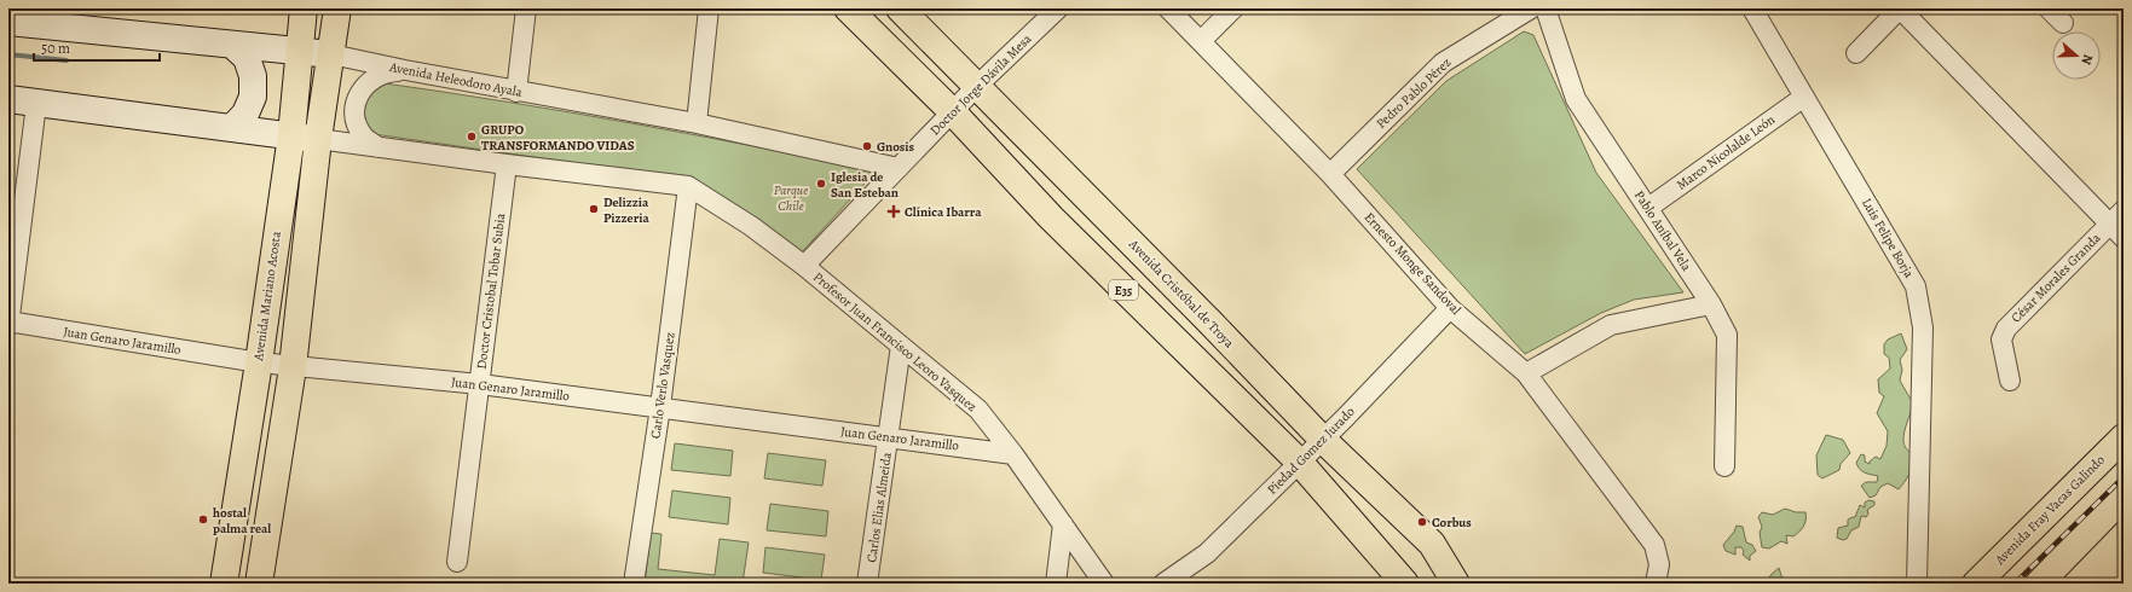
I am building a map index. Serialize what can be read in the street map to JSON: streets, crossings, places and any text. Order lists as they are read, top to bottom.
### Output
{
  "streets": {
    "main road": [
      "Avenida Heleodoro Ayala",
      "E35",
      "Avenida Cristóbal de Troya",
      "Avenida Mariano Acosta",
      "Avenida Fray Vacas Galindo"
    ],
    "street": [
      "Doctor Jorge Dávila Mesa",
      "Pedro Pablo Pérez",
      "Marco Nicolalde León",
      "Pablo Aníbal Vela",
      "Luis Felipe Borja",
      "Ernesto Monge Sandoval",
      "César Morales Granda",
      "Doctor Cristobal Tobar Subia",
      "Juan Genaro Jaramillo",
      "Profesor Juan Francisco Leoro Vasquez",
      "Carlo Verlo Vasquez",
      "Piedad Gomez Jurado",
      "Carlos Elias Almeida"
    ]
  },
  "crossings": [
    ["Avenida Heleodoro Ayala", "Doctor Jorge Dávila Mesa"],
    ["Avenida Heleodoro Ayala", "Avenida Mariano Acosta"],
    ["Doctor Jorge Dávila Mesa", "E35"],
    ["Doctor Jorge Dávila Mesa", "Avenida Cristóbal de Troya"],
    ["Doctor Jorge Dávila Mesa", "Profesor Juan Francisco Leoro Vasquez"],
    ["Pedro Pablo Pérez", "Ernesto Monge Sandoval"],
    ["Marco Nicolalde León", "Pablo Aníbal Vela"],
    ["Marco Nicolalde León", "Luis Felipe Borja"],
    ["Ernesto Monge Sandoval", "Piedad Gomez Jurado"],
    ["E35", "Piedad Gomez Jurado"],
    ["Doctor Cristobal Tobar Subia", "Juan Genaro Jaramillo"],
    ["Avenida Cristóbal de Troya", "Piedad Gomez Jurado"],
    ["Avenida Mariano Acosta", "Juan Genaro Jaramillo"],
    ["Juan Genaro Jaramillo", "Profesor Juan Francisco Leoro Vasquez"],
    ["Juan Genaro Jaramillo", "Carlo Verlo Vasquez"],
    ["Juan Genaro Jaramillo", "Carlos Elias Almeida"],
    ["Profesor Juan Francisco Leoro Vasquez", "Carlos Elias Almeida"]
  ],
  "parks": ["Parque Chile"],
  "places": {
    "other": [
      "GRUPO TRANSFORMANDO VIDAS",
      "Gnosis",
      "Iglesia de San Esteban",
      "Delizzia Pizzeria",
      "hostal palma real",
      "Corbus"
    ],
    "health": ["Clínica Ibarra"]
  },
  "scale_bar": "50 m",
  "north": "right"
}
